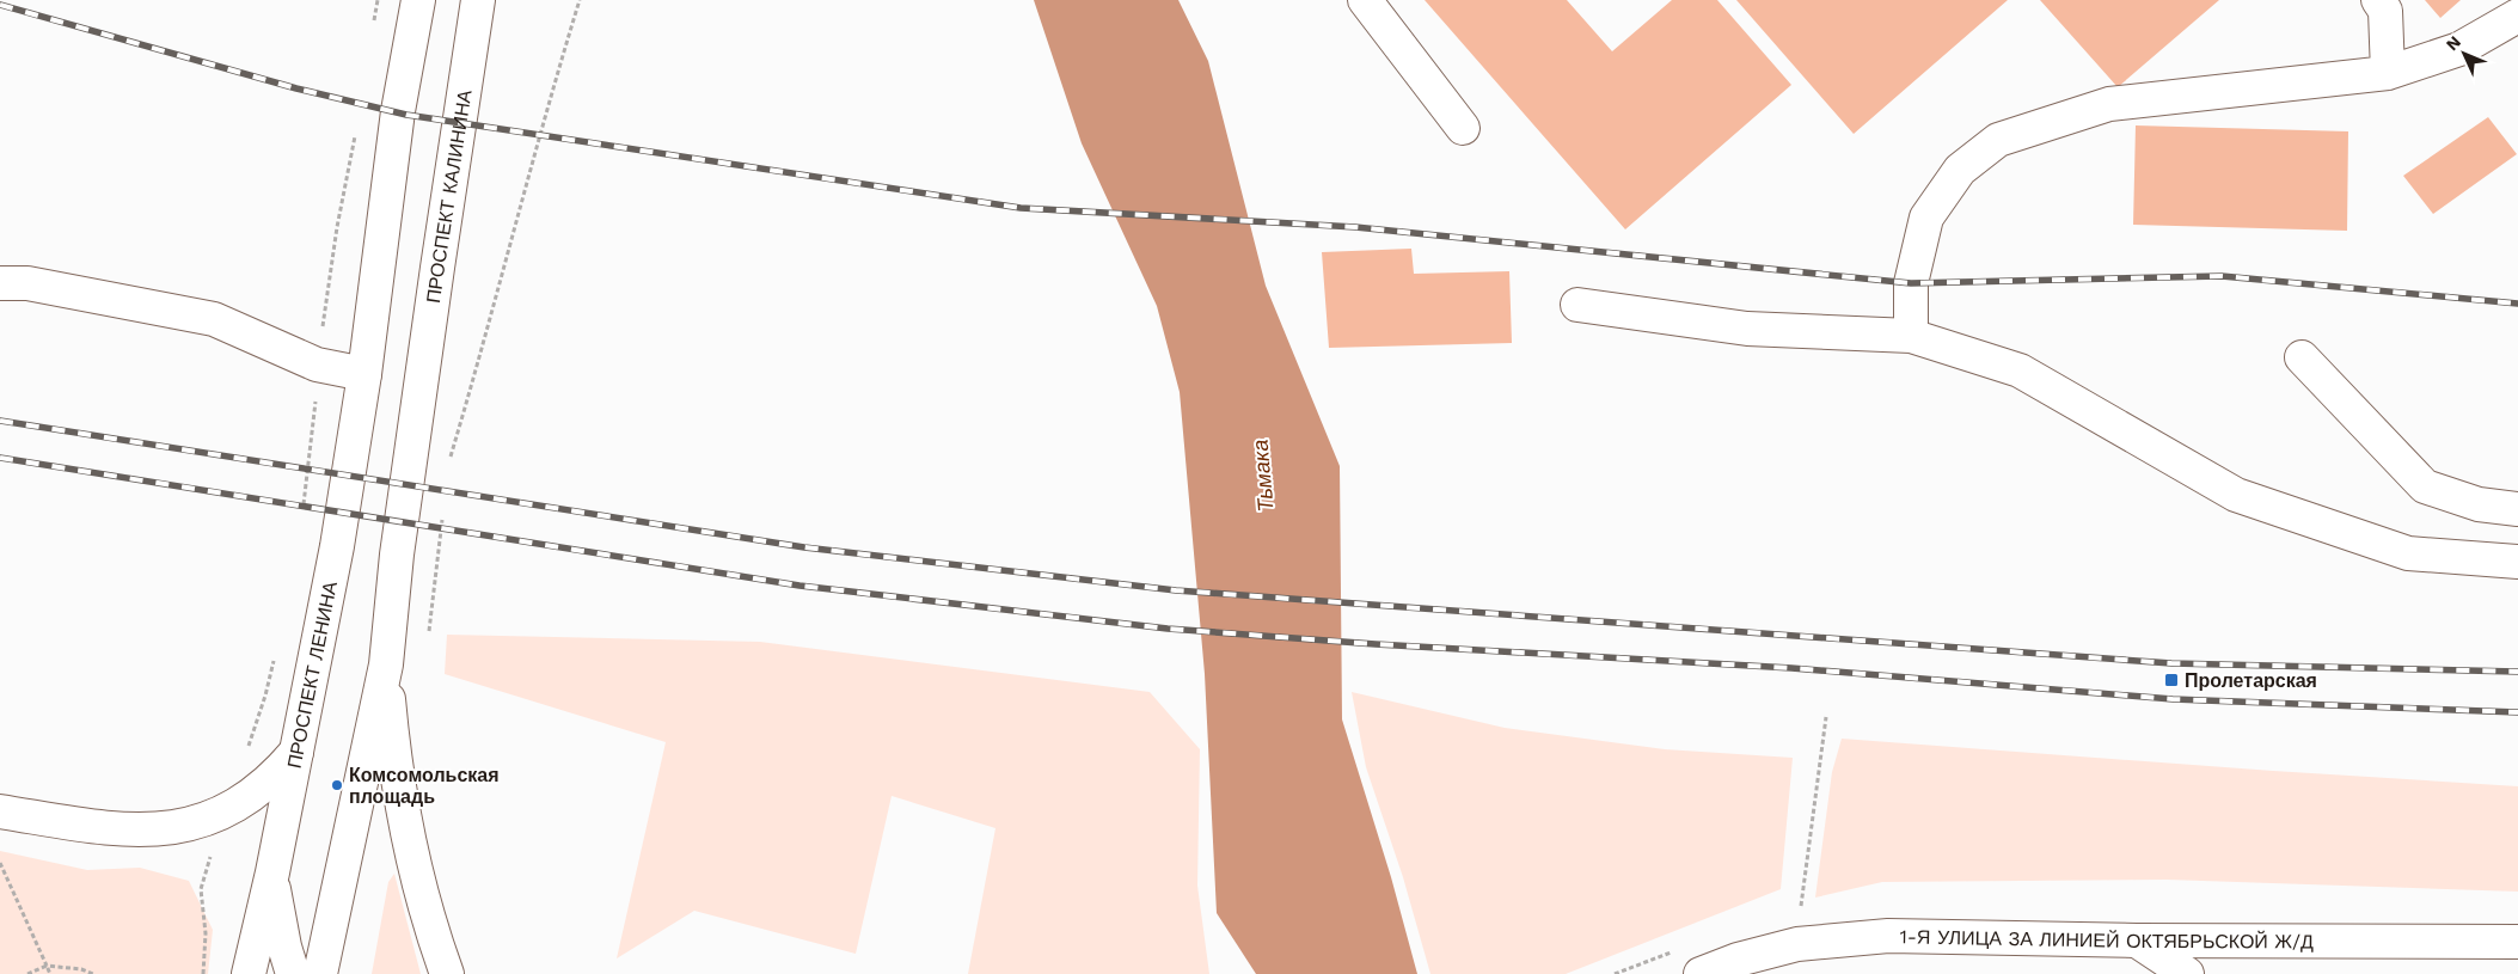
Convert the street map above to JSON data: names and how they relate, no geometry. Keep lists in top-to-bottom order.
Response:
{
  "streets": {
    "main road": ["ПРОСПЕКТ КАЛИНИНА", "ПРОСПЕКТ ЛЕНИНА", "1-Я УЛИЦА ЗА ЛИНИЕЙ ОКТЯБРЬСКОЙ Ж/Д"]
  },
  "water": ["Тьмака"],
  "places": {
    "transit": ["Пролетарская"],
    "other": ["Комсомольская площадь"]
  },
  "north": "top left"
}
